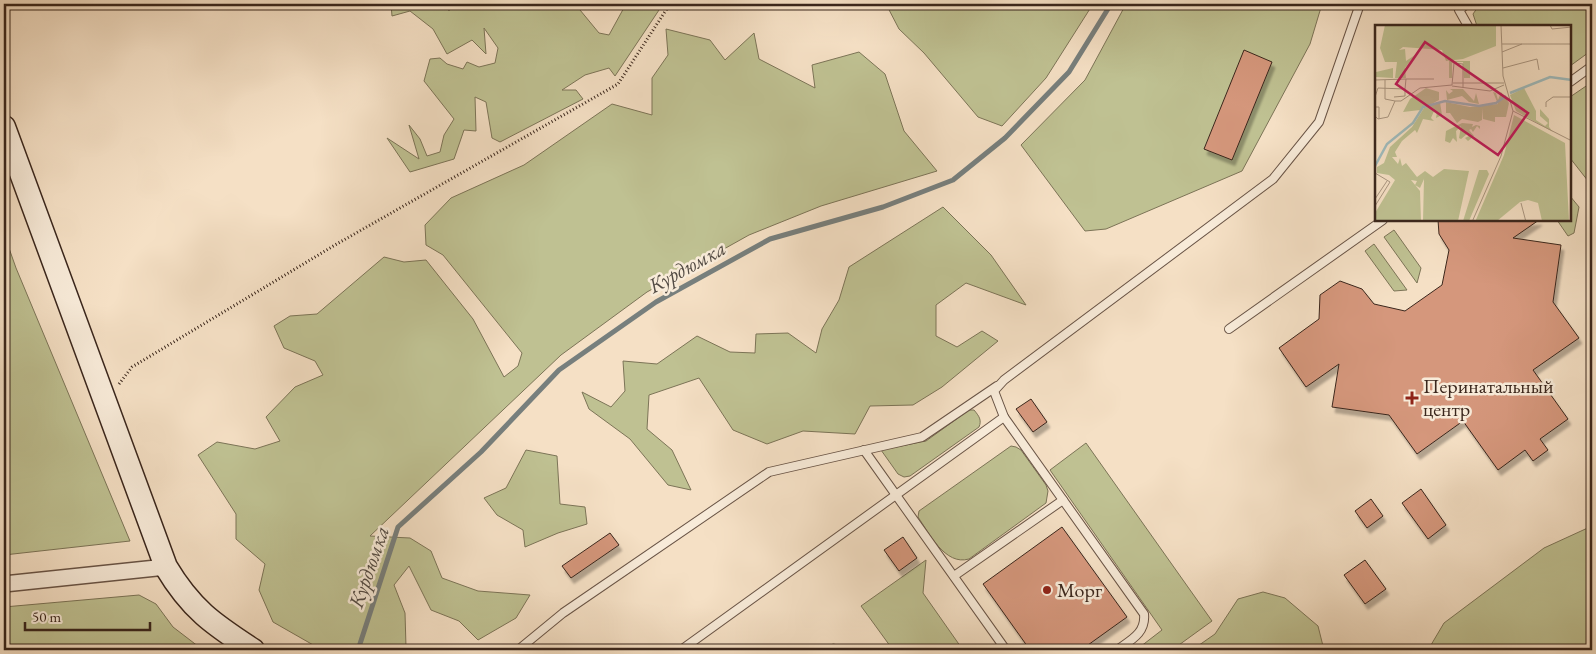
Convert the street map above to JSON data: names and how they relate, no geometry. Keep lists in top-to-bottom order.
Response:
{
  "water": ["Курдюмка"],
  "places": {
    "health": ["Перинатальный центр"],
    "other": ["Морг"]
  },
  "scale_bar": "50 m"
}
